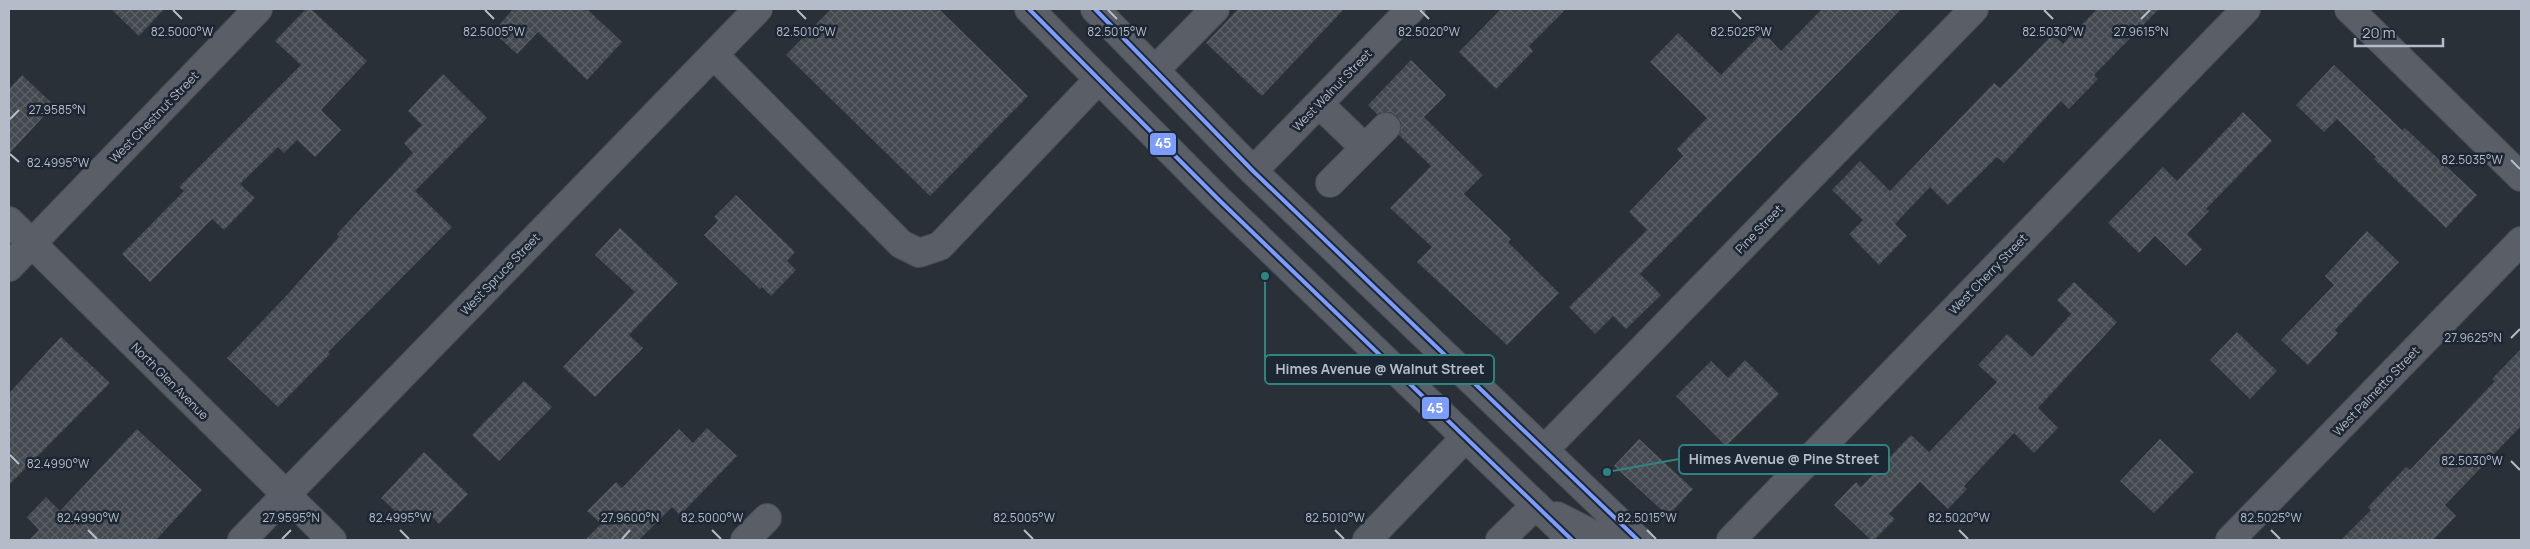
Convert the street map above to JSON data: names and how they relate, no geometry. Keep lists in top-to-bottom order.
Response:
{
  "streets": {
    "street": [
      "West Walnut Street",
      "West Chestnut Street",
      "Pine Street",
      "West Spruce Street",
      "West Cherry Street",
      "North Glen Avenue",
      "West Palmetto Street"
    ]
  },
  "crossings": [
    ["West Chestnut Street", "North Glen Avenue"],
    ["West Spruce Street", "North Glen Avenue"]
  ],
  "places": ["Himes Avenue @ Walnut Street", "Himes Avenue @ Pine Street"],
  "lines": ["transit line 45"],
  "scale_bar": "20 m",
  "coordinates": [
    "82.5000°W",
    "82.5005°W",
    "82.5010°W",
    "82.5015°W",
    "82.5020°W",
    "82.5025°W",
    "82.5030°W",
    "27.9615°N",
    "27.9585°N",
    "82.5035°W",
    "82.4995°W",
    "27.9625°N",
    "82.4990°W",
    "27.9595°N",
    "27.9600°N"
  ]
}
